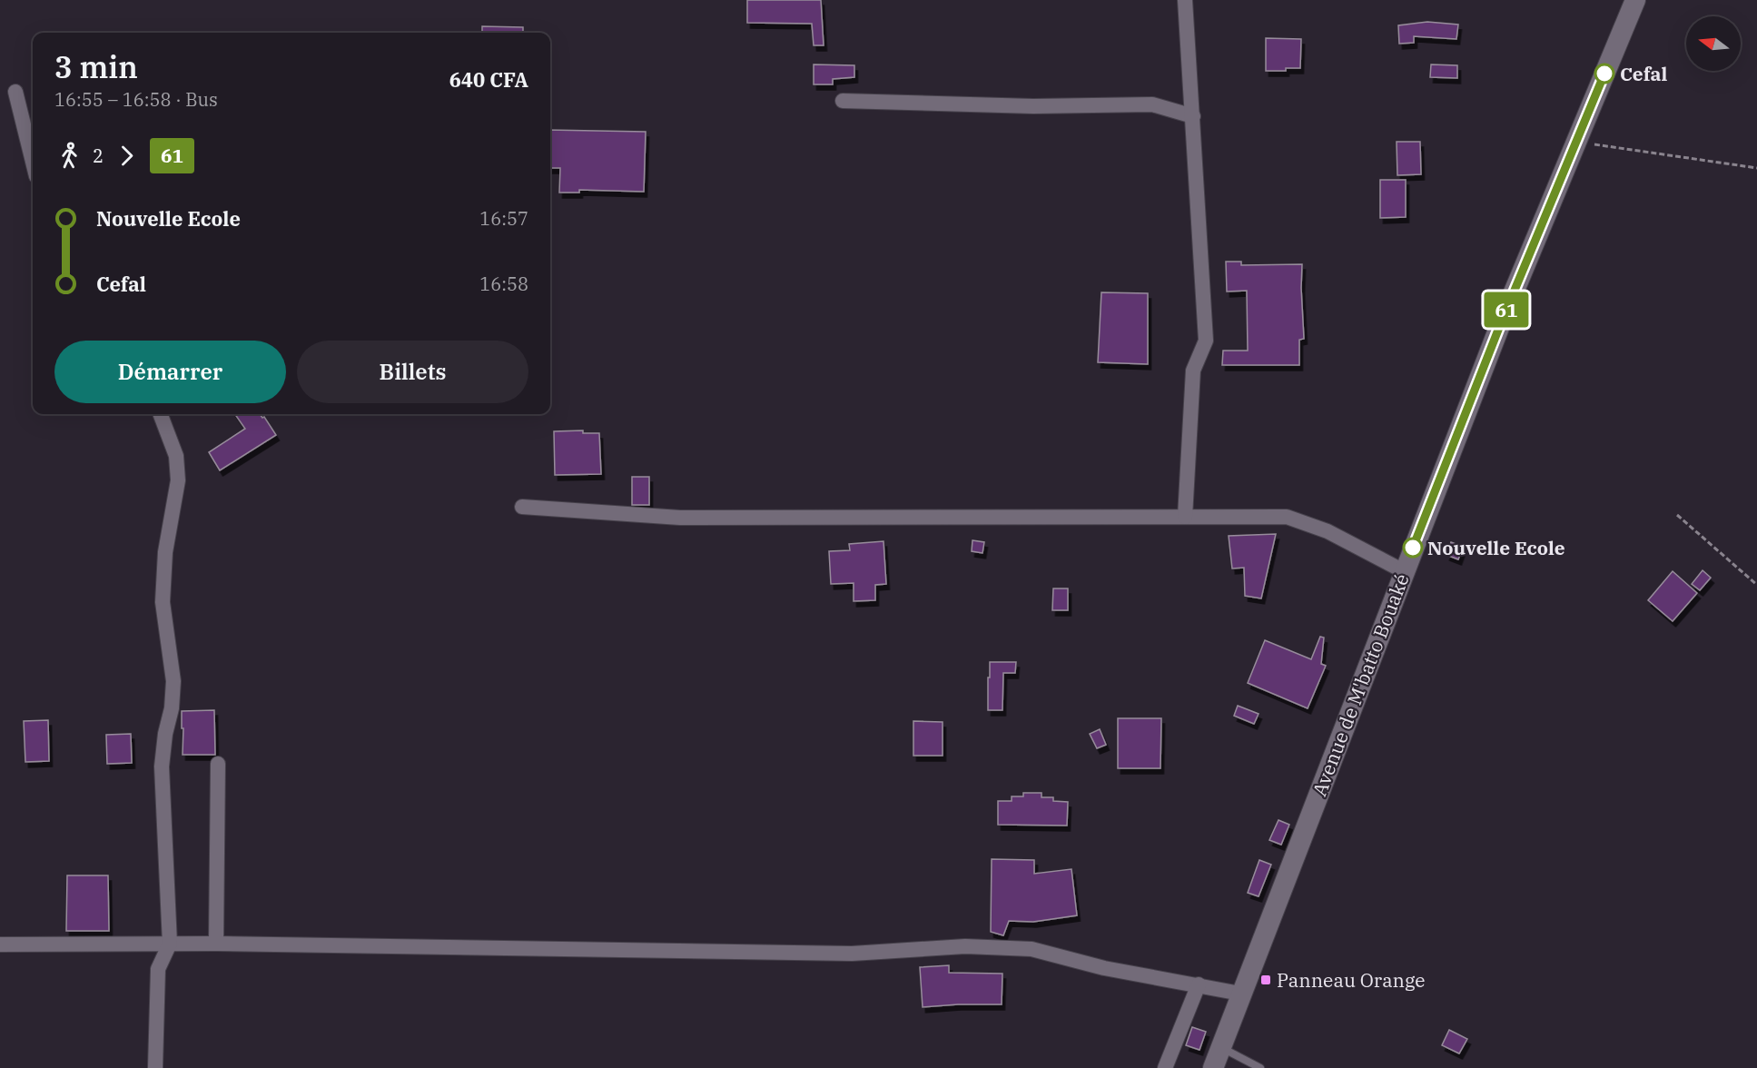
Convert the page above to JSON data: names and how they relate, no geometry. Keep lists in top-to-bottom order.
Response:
{
  "streets": {
    "street": ["Avenue de M'batto Bouaké"]
  },
  "places": {
    "other": ["Cefal", "Nouvelle Ecole"],
    "transit": ["Panneau Orange"]
  },
  "lines": ["bus line 61"],
  "north": "left",
  "page": {
    "on_map": "61",
    "heading": ["3 min", "16:55 – 16:58 · Bus", "640 CFA"],
    "legs": ["2", "61"],
    "list": [
      {
        "name": "Nouvelle Ecole",
        "value": "16:57"
      },
      {
        "name": "Cefal",
        "value": "16:58"
      }
    ],
    "buttons": ["Démarrer", "Billets"]
  }
}
